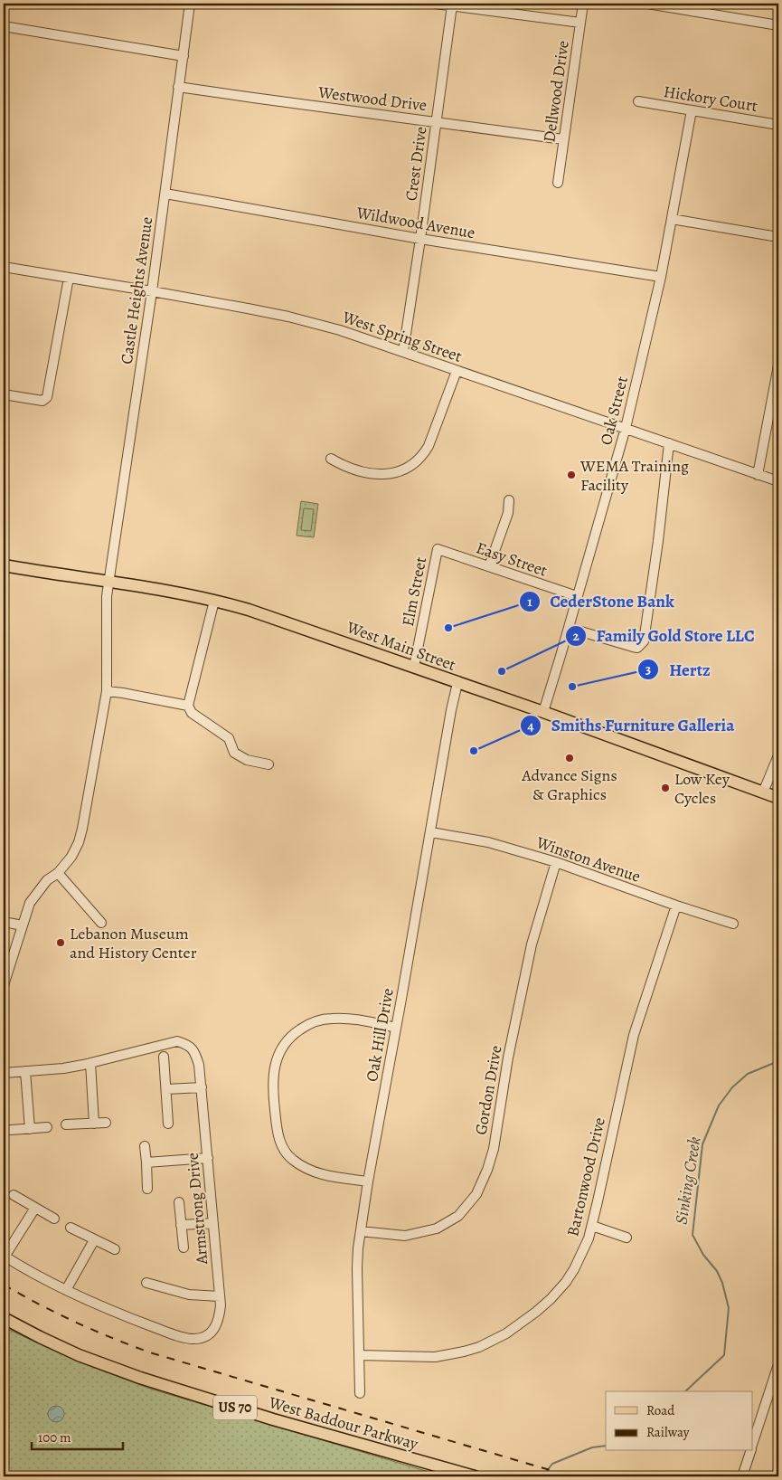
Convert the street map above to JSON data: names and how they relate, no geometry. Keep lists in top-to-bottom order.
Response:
{
  "streets": {
    "main road": ["West Main Street", "US 70", "West Baddour Parkway"],
    "street": [
      "Dellwood Drive",
      "Westwood Drive",
      "Hickory Court",
      "Crest Drive",
      "Wildwood Avenue",
      "Castle Heights Avenue",
      "West Spring Street",
      "Oak Street",
      "Easy Street",
      "Elm Street",
      "Winston Avenue",
      "Oak Hill Drive",
      "Gordon Drive",
      "Bartonwood Drive",
      "Armstrong Drive"
    ]
  },
  "crossings": [
    ["Dellwood Drive", "Westwood Drive"],
    ["Westwood Drive", "Crest Drive"],
    ["Westwood Drive", "Castle Heights Avenue"],
    ["Hickory Court", "Oak Street"],
    ["Crest Drive", "Wildwood Avenue"],
    ["Crest Drive", "West Spring Street"],
    ["Wildwood Avenue", "Castle Heights Avenue"],
    ["Wildwood Avenue", "Oak Street"],
    ["Castle Heights Avenue", "West Spring Street"],
    ["Castle Heights Avenue", "West Main Street"],
    ["West Spring Street", "Oak Street"],
    ["Oak Street", "Easy Street"],
    ["Oak Street", "West Main Street"],
    ["Easy Street", "Elm Street"],
    ["Elm Street", "West Main Street"],
    ["West Main Street", "Oak Hill Drive"],
    ["Winston Avenue", "Oak Hill Drive"],
    ["Winston Avenue", "Gordon Drive"],
    ["Winston Avenue", "Bartonwood Drive"],
    ["Oak Hill Drive", "Gordon Drive"],
    ["Oak Hill Drive", "Bartonwood Drive"]
  ],
  "water": ["Sinking Creek"],
  "places": [
    "WEMA Training Facility",
    "CederStone Bank",
    "Family Gold Store LLC",
    "Hertz",
    "Smiths Furniture Galleria",
    "Advance Signs & Graphics",
    "Low Key Cycles",
    "Lebanon Museum and History Center"
  ],
  "legend": ["Road", "Railway"],
  "scale_bar": "100 m"
}
